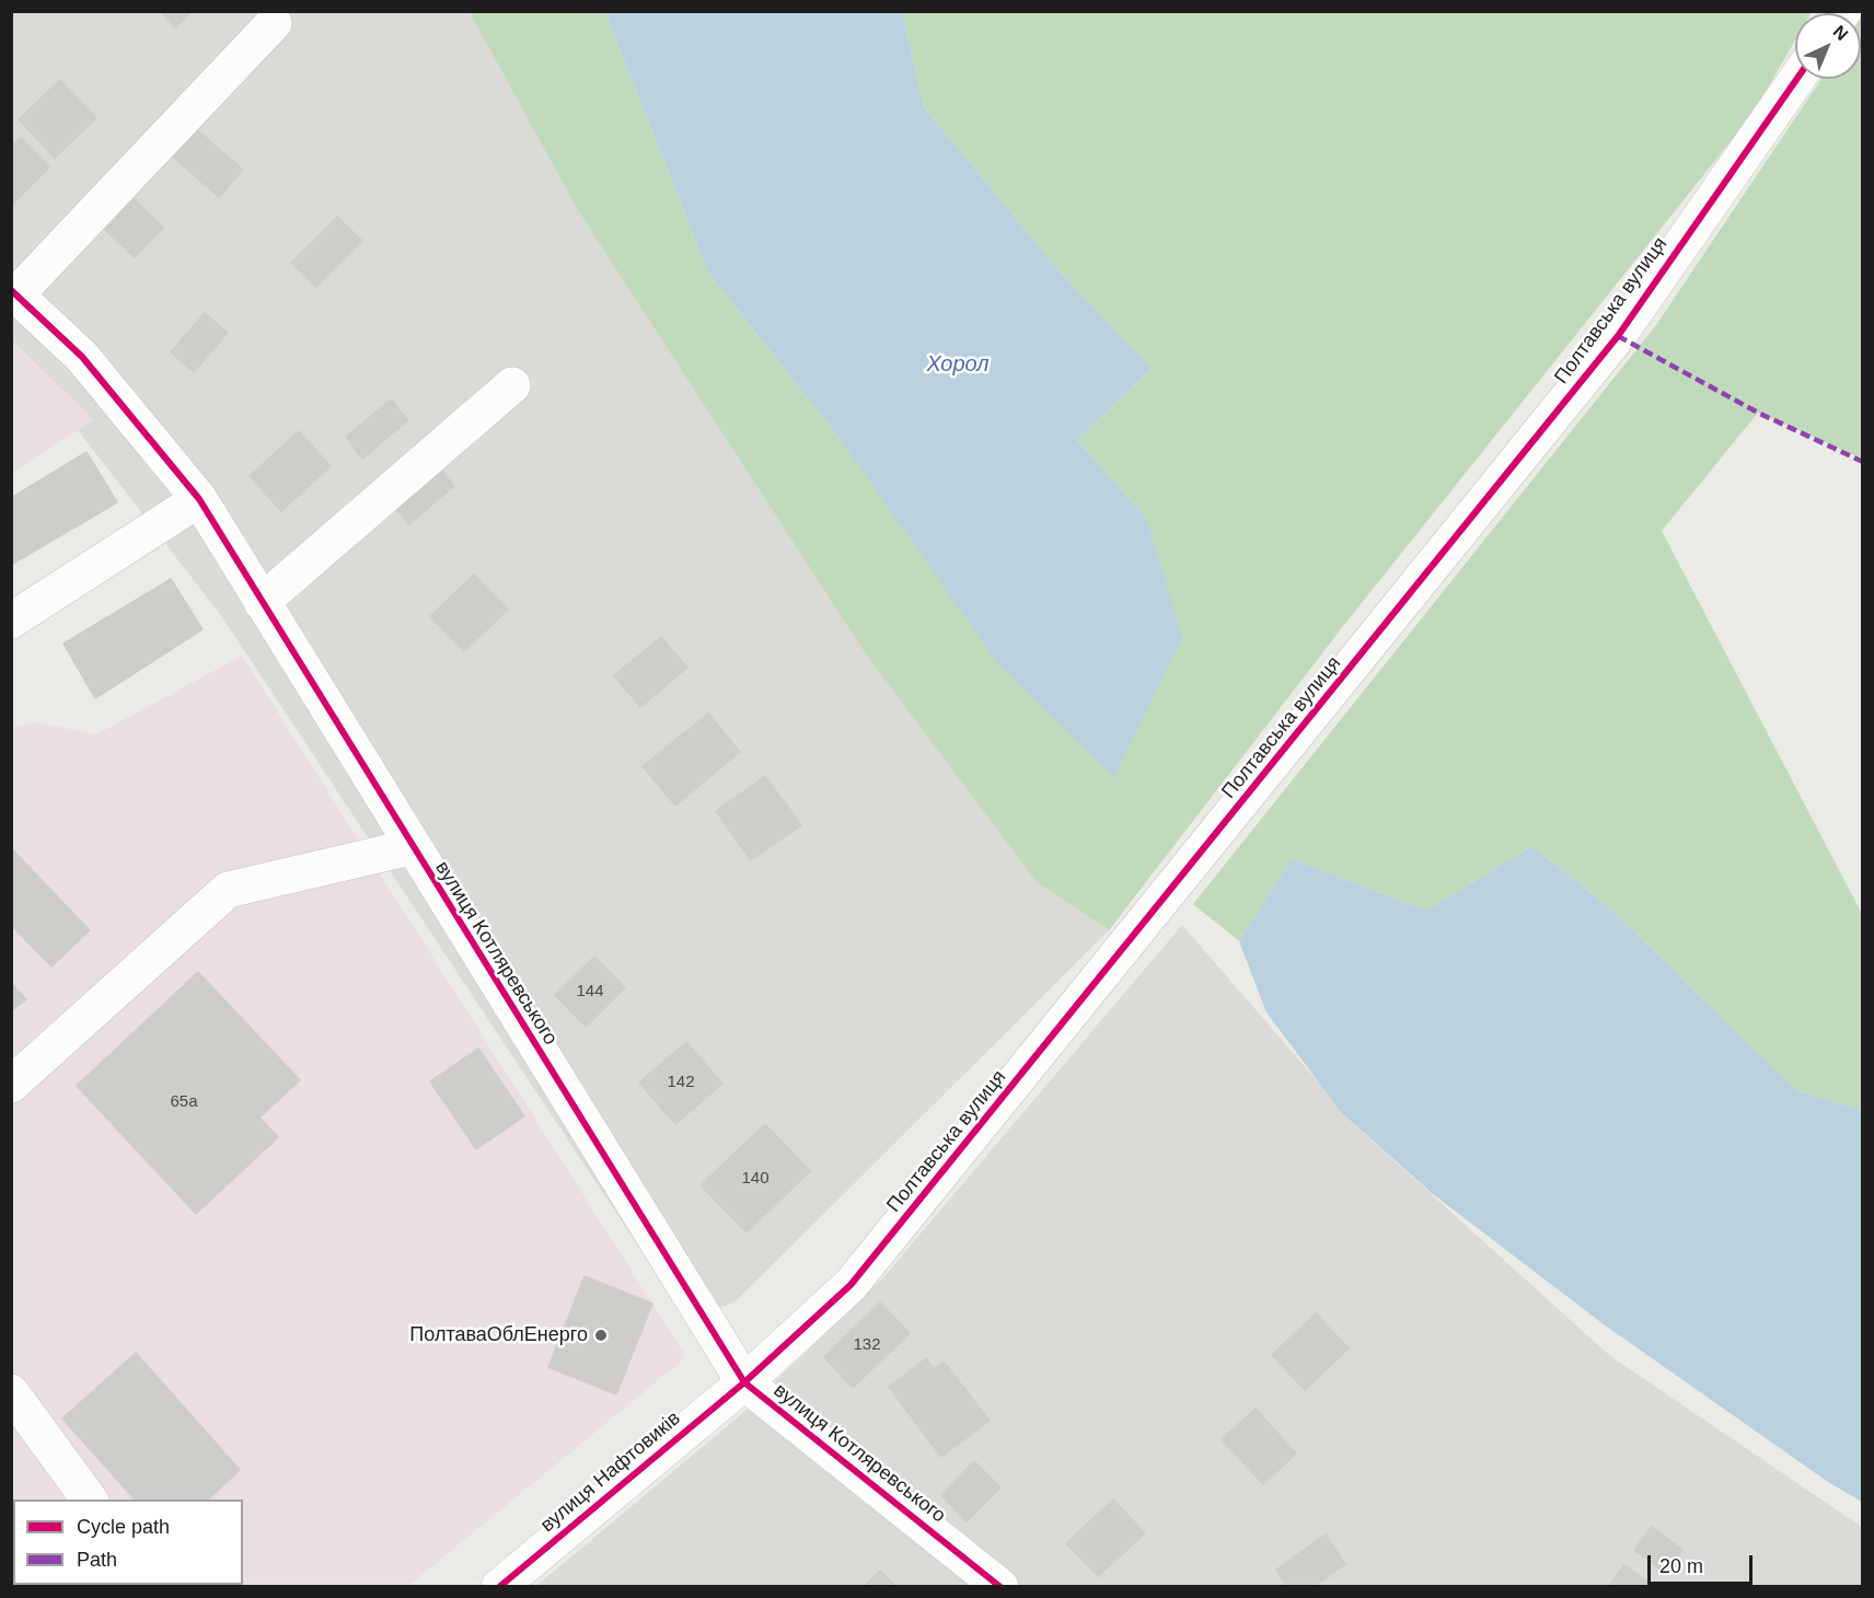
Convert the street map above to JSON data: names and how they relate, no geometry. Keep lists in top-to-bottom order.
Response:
{
  "streets": {
    "street": ["Полтавська вулиця", "вулиця Котляревського", "вулиця Нафтовиків"]
  },
  "crossings": [
    ["Полтавська вулиця", "вулиця Котляревського"],
    ["Полтавська вулиця", "вулиця Нафтовиків"],
    ["вулиця Котляревського", "вулиця Нафтовиків"]
  ],
  "water": ["Хорол"],
  "places": ["ПолтаваОблЕнерго"],
  "house_numbers": [
    "144",
    "142",
    "65а",
    "140",
    "132"
  ],
  "legend": ["Cycle path", "Path"],
  "scale_bar": "20 m",
  "north": "top right"
}
